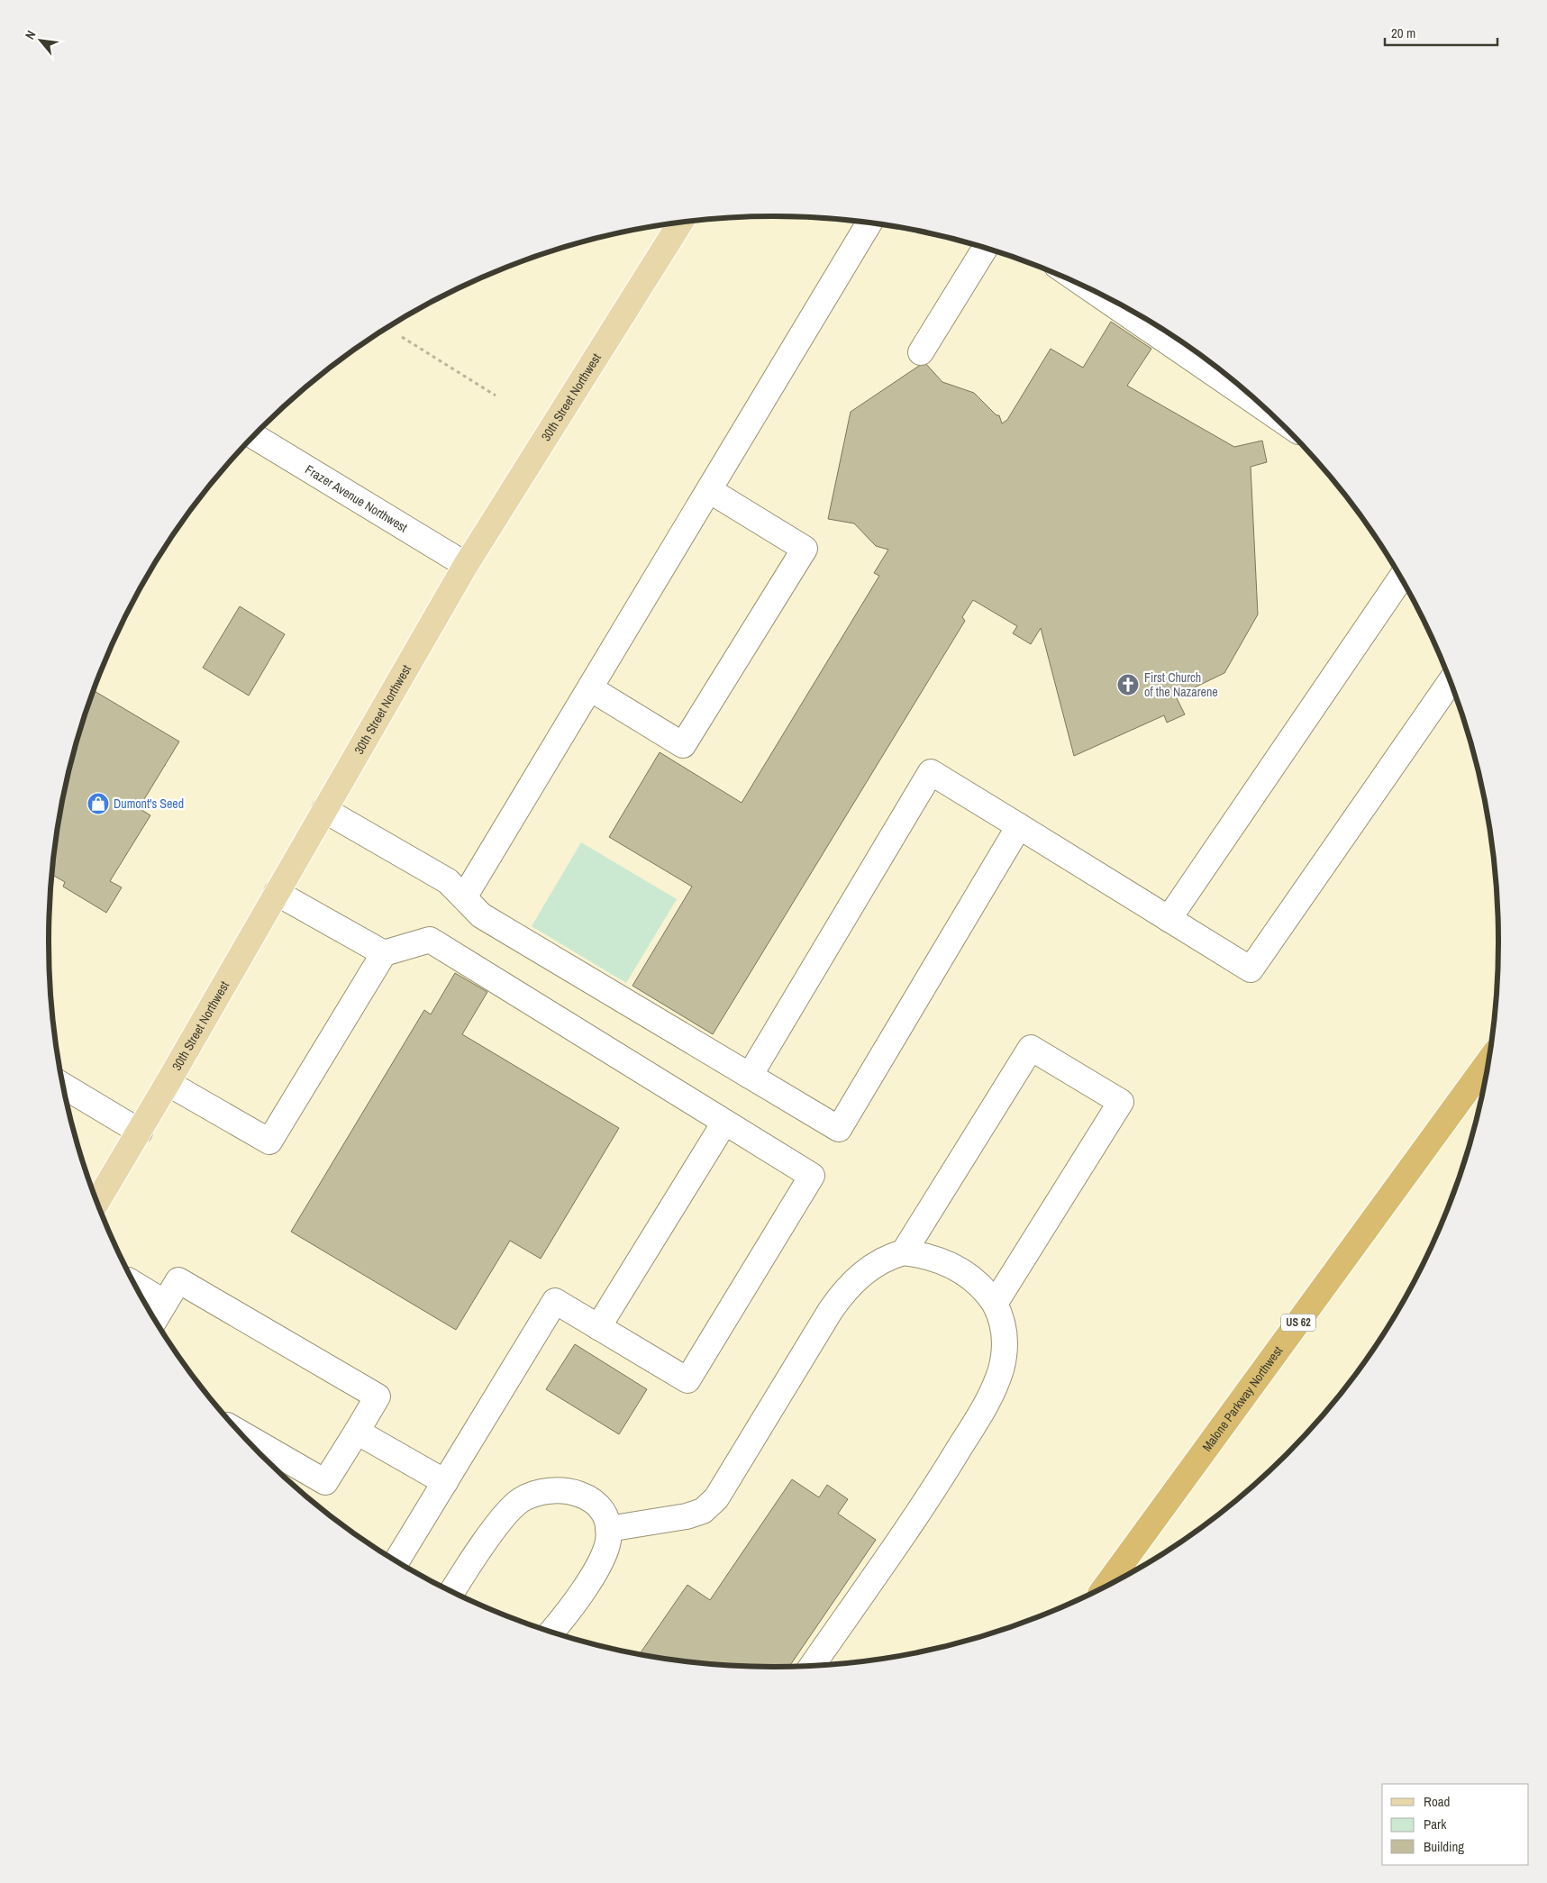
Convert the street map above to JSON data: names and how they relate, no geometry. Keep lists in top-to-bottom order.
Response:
{
  "streets": {
    "highway": ["US 62", "Malone Parkway Northwest"],
    "main road": ["30th Street Northwest"],
    "street": ["Frazer Avenue Northwest"]
  },
  "crossings": [
    ["30th Street Northwest", "Frazer Avenue Northwest"]
  ],
  "places": {
    "church": ["First Church of the Nazarene"],
    "shop": ["Dumont's Seed"]
  },
  "legend": ["Road", "Park", "Building"],
  "scale_bar": "20 m",
  "north": "top left"
}
